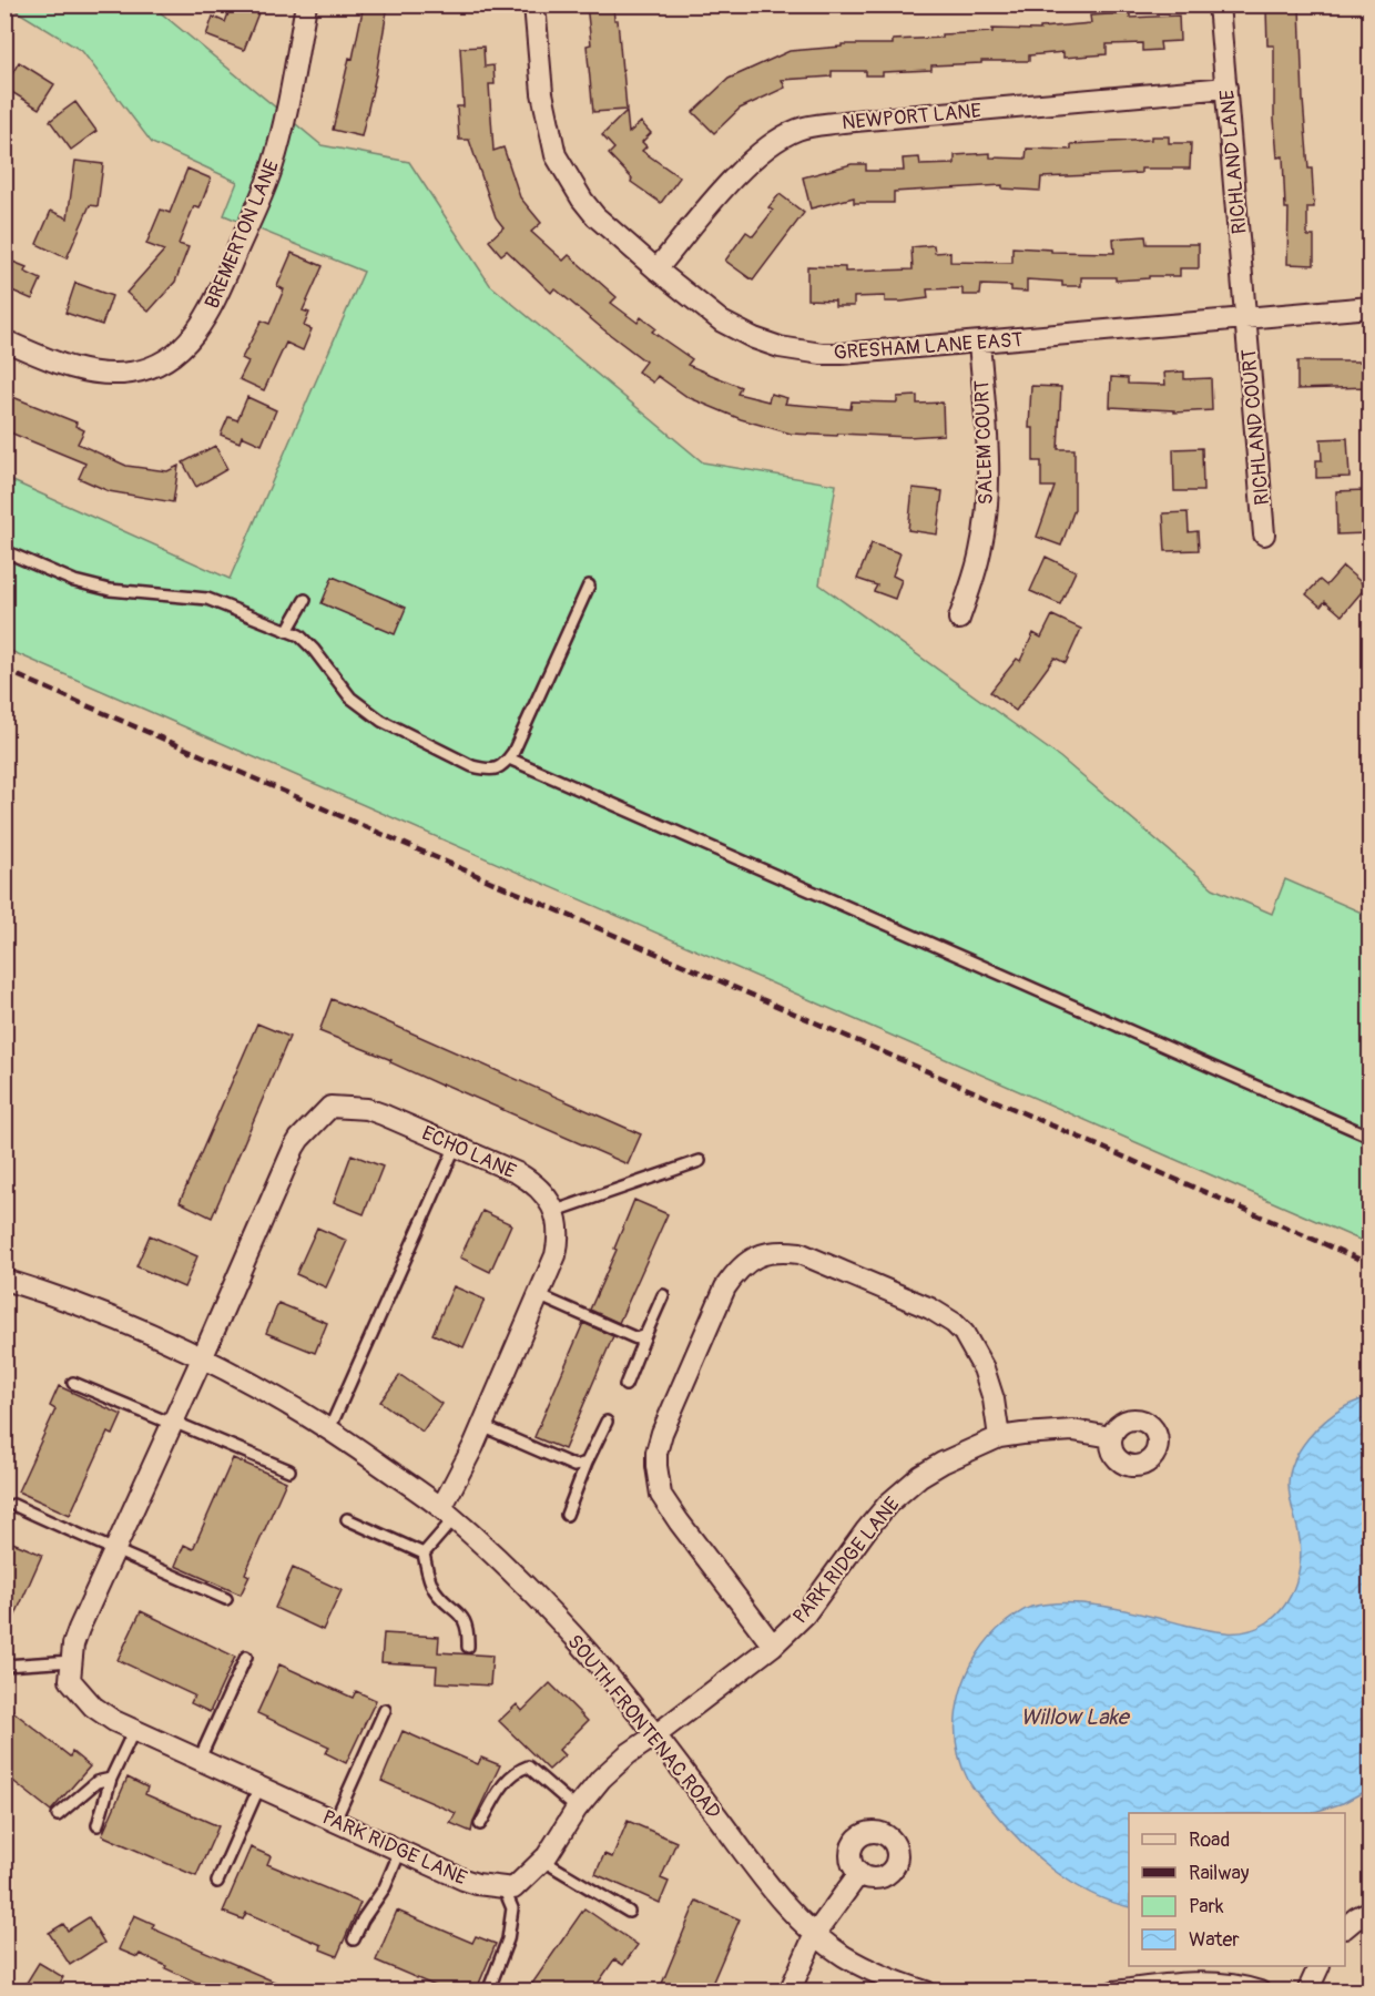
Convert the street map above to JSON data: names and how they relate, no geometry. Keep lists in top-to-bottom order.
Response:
{
  "streets": {
    "street": [
      "NEWPORT LANE",
      "RICHLAND LANE",
      "BREMERTON LANE",
      "GRESHAM LANE EAST",
      "RICHLAND COURT",
      "SALEM COURT",
      "ECHO LANE",
      "PARK RIDGE LANE",
      "SOUTH FRONTENAC ROAD"
    ]
  },
  "crossings": [
    ["NEWPORT LANE", "RICHLAND LANE"],
    ["NEWPORT LANE", "GRESHAM LANE EAST"],
    ["RICHLAND LANE", "GRESHAM LANE EAST"],
    ["RICHLAND LANE", "RICHLAND COURT"],
    ["GRESHAM LANE EAST", "RICHLAND COURT"],
    ["GRESHAM LANE EAST", "SALEM COURT"],
    ["ECHO LANE", "PARK RIDGE LANE"],
    ["ECHO LANE", "SOUTH FRONTENAC ROAD"],
    ["PARK RIDGE LANE", "SOUTH FRONTENAC ROAD"]
  ],
  "water": ["Willow Lake"],
  "legend": [
    "Road",
    "Railway",
    "Park",
    "Water"
  ]
}
